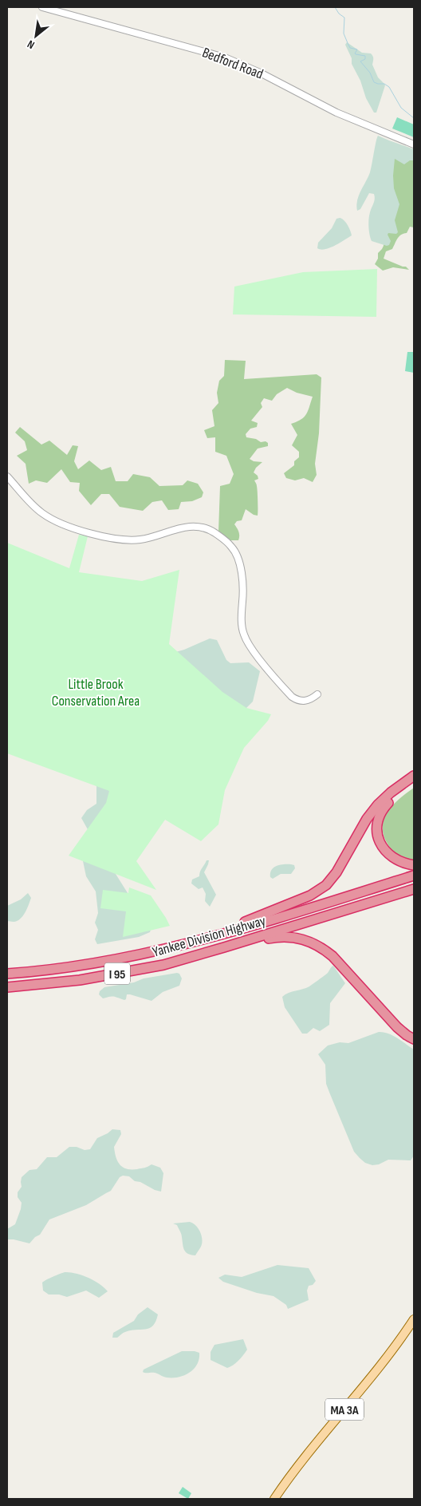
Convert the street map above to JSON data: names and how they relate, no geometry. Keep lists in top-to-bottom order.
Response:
{
  "streets": {
    "highway": ["Yankee Division Highway", "I 95"],
    "main road": ["MA 3A"],
    "street": ["Bedford Road"]
  },
  "parks": ["Little Brook Conservation Area"],
  "north": "bottom left"
}
